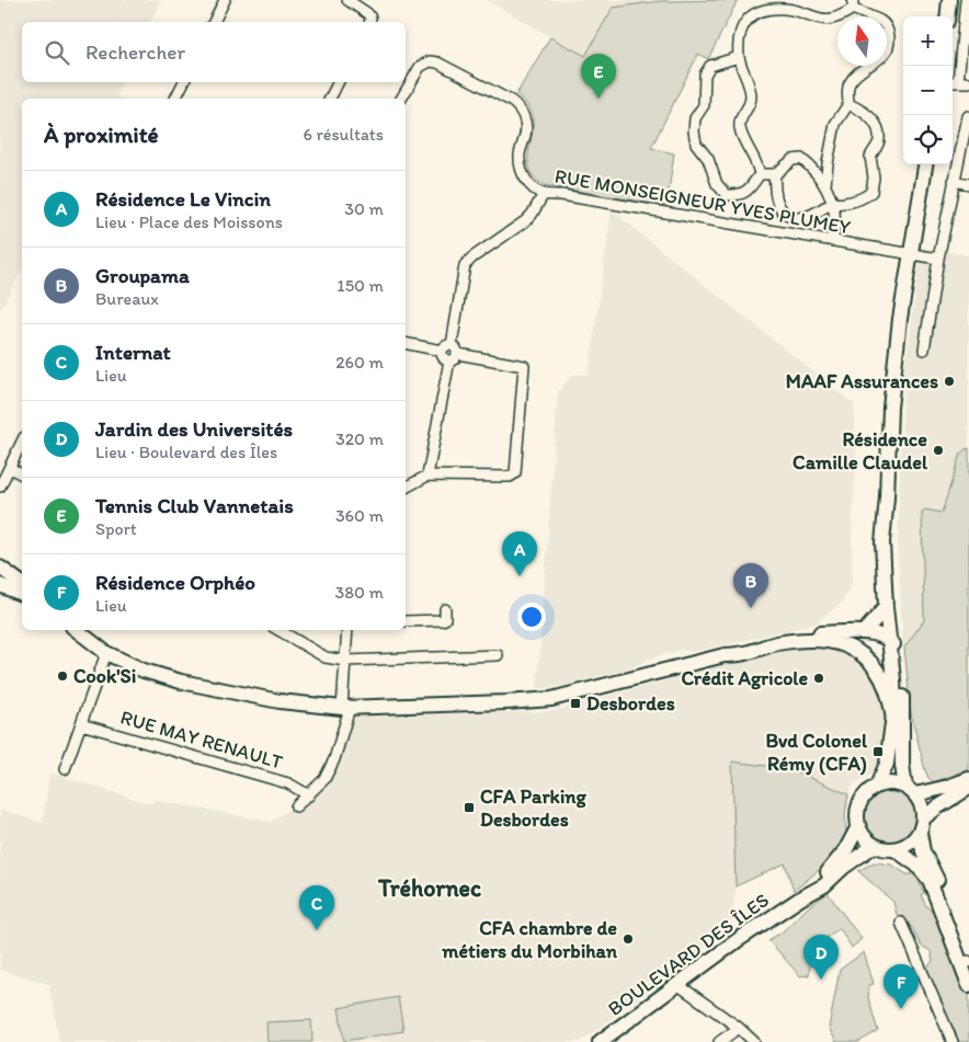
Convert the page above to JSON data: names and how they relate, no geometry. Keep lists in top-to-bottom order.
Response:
{
  "streets": {
    "main road": ["BOULEVARD DES ÎLES"],
    "street": ["RUE MONSEIGNEUR YVES PLUMEY", "RUE MAY RENAULT"]
  },
  "districts": ["Tréhornec"],
  "places": {
    "other": [
      "MAAF Assurances",
      "Résidence Camille Claudel",
      "Cook'Si",
      "Crédit Agricole",
      "CFA chambre de métiers du Morbihan"
    ],
    "transit": ["Desbordes", "Bvd Colonel Rémy (CFA)", "CFA Parking Desbordes"]
  },
  "north": "top",
  "page": {
    "map_buttons": ["+", "−"],
    "search": "Rechercher",
    "pins": [
      "E",
      "A",
      "B",
      "C",
      "D",
      "F"
    ],
    "heading": ["À proximité", "6 résultats"],
    "list": [
      {
        "mark": "A",
        "name": "Résidence Le Vincin",
        "note": "Lieu · Place des Moissons",
        "value": "30 m"
      },
      {
        "mark": "B",
        "name": "Groupama",
        "note": "Bureaux",
        "value": "150 m"
      },
      {
        "mark": "C",
        "name": "Internat",
        "note": "Lieu",
        "value": "260 m"
      },
      {
        "mark": "D",
        "name": "Jardin des Universités",
        "note": "Lieu · Boulevard des Îles",
        "value": "320 m"
      },
      {
        "mark": "E",
        "name": "Tennis Club Vannetais",
        "note": "Sport",
        "value": "360 m"
      },
      {
        "mark": "F",
        "name": "Résidence Orphéo",
        "note": "Lieu",
        "value": "380 m"
      }
    ]
  }
}
